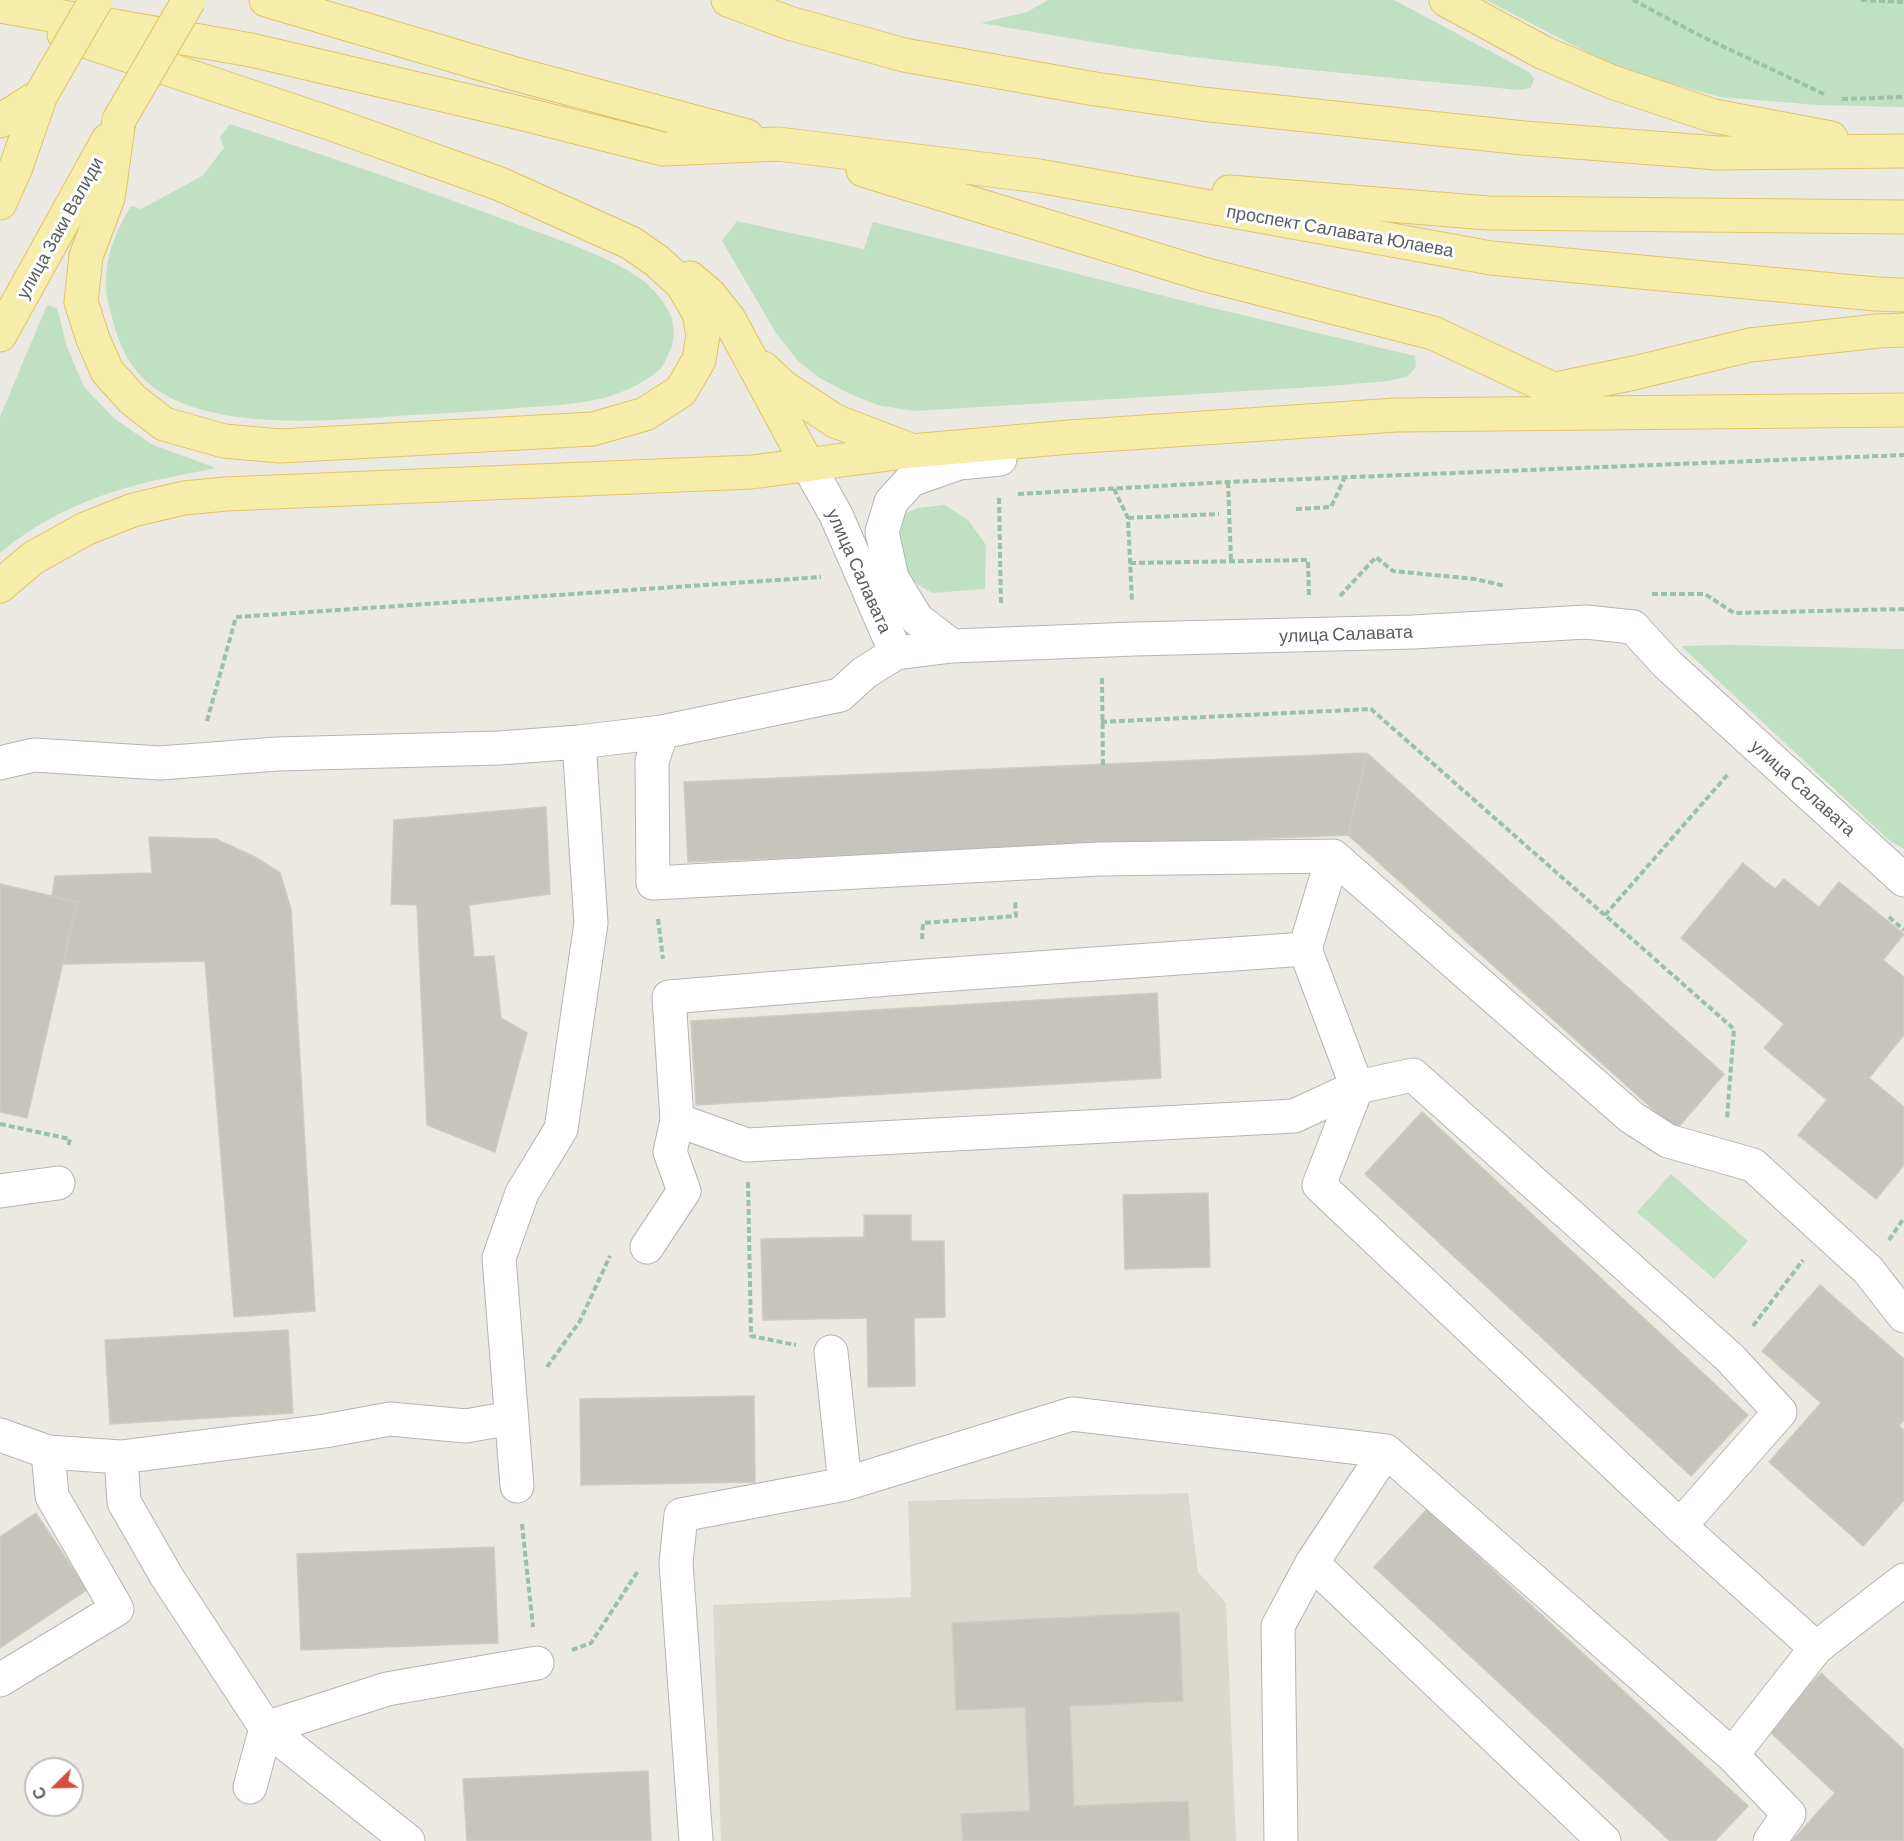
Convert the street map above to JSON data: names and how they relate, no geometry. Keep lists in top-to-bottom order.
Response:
{
  "streets": {
    "main road": ["улица Заки Валиди", "проспект Салавата Юлаева"],
    "street": ["улица Салавата"]
  },
  "north": "bottom left"
}
